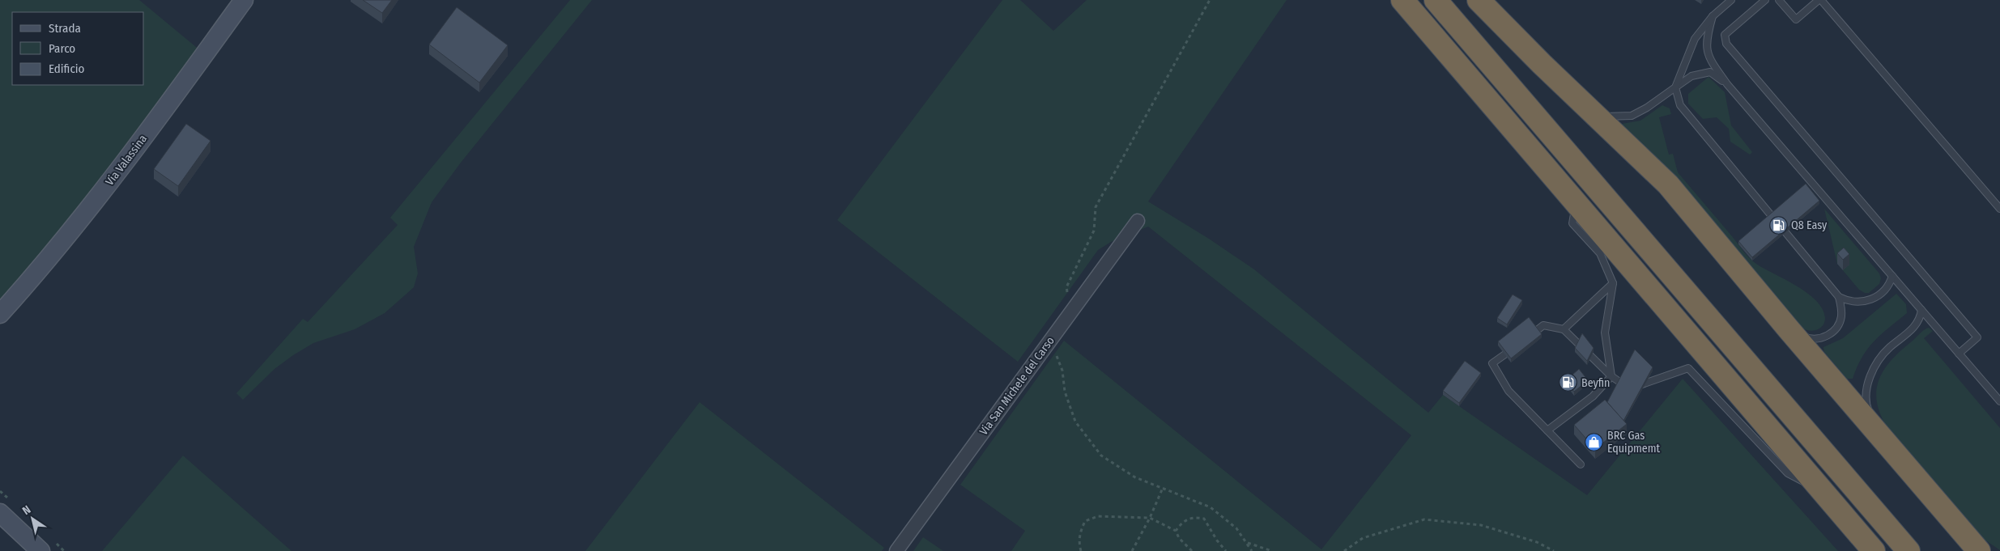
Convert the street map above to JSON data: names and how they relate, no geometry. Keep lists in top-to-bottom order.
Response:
{
  "streets": {
    "street": ["Via Valassina", "Via San Michele del Carso"]
  },
  "places": {
    "fuel station": ["Q8 Easy", "Beyfin"],
    "shop": ["BRC Gas Equipmemt"]
  },
  "legend": ["Strada", "Parco", "Edificio"],
  "north": "top left"
}
